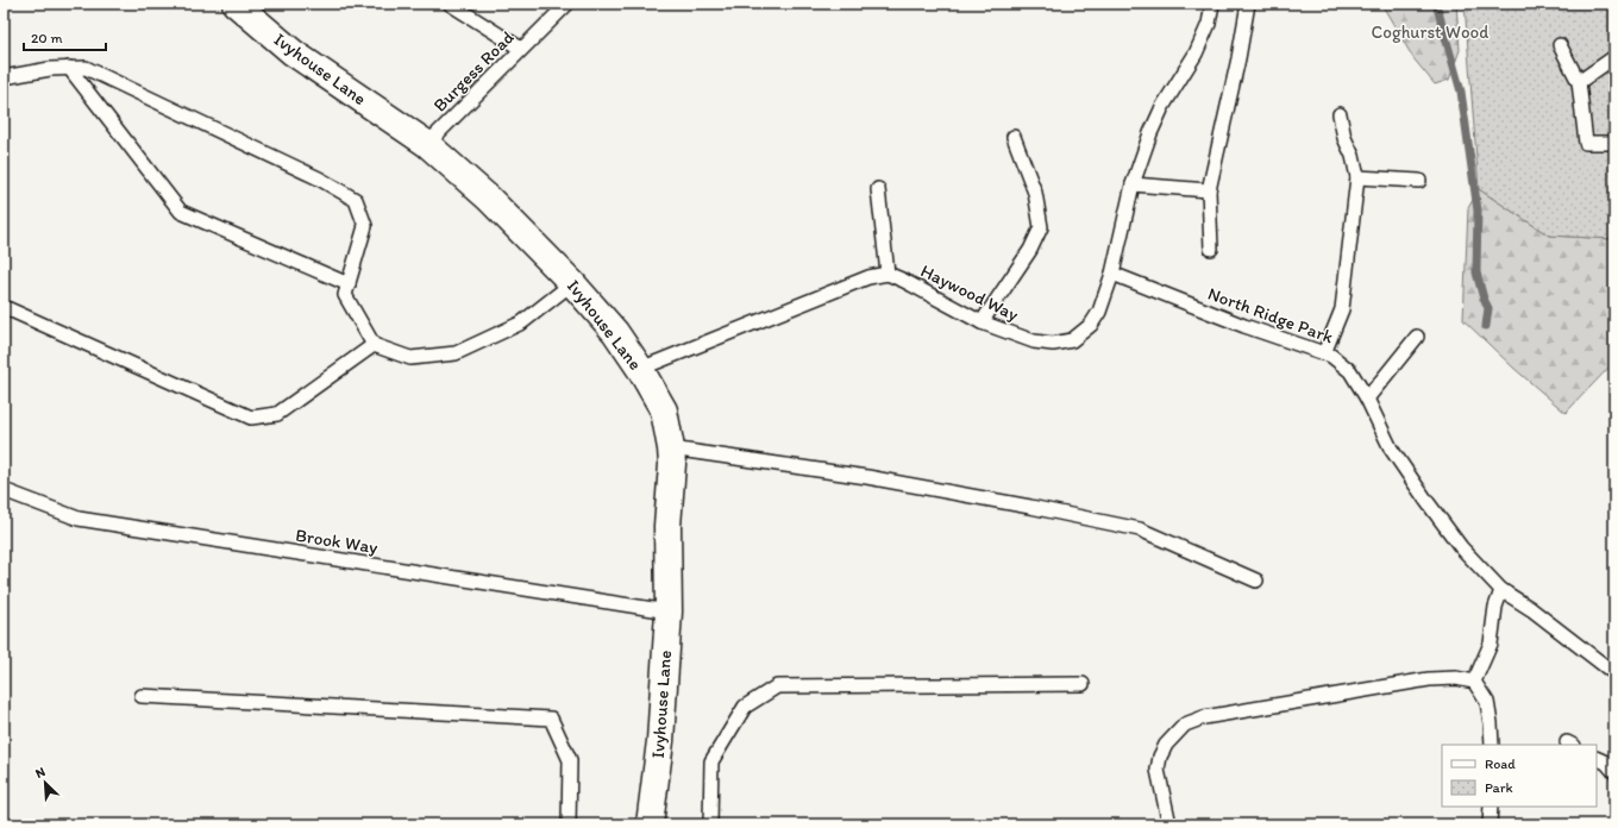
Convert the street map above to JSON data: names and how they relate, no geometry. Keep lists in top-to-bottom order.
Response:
{
  "streets": {
    "street": ["Ivyhouse Lane"],
    "lane": [
      "Burgess Road",
      "Haywood Way",
      "North Ridge Park",
      "Brook Way"
    ]
  },
  "crossings": [
    ["Ivyhouse Lane", "Burgess Road"],
    ["Ivyhouse Lane", "Brook Way"],
    ["Haywood Way", "North Ridge Park"]
  ],
  "parks": ["Coghurst Wood"],
  "legend": ["Road", "Park"],
  "scale_bar": "20 m",
  "north": "top left"
}
